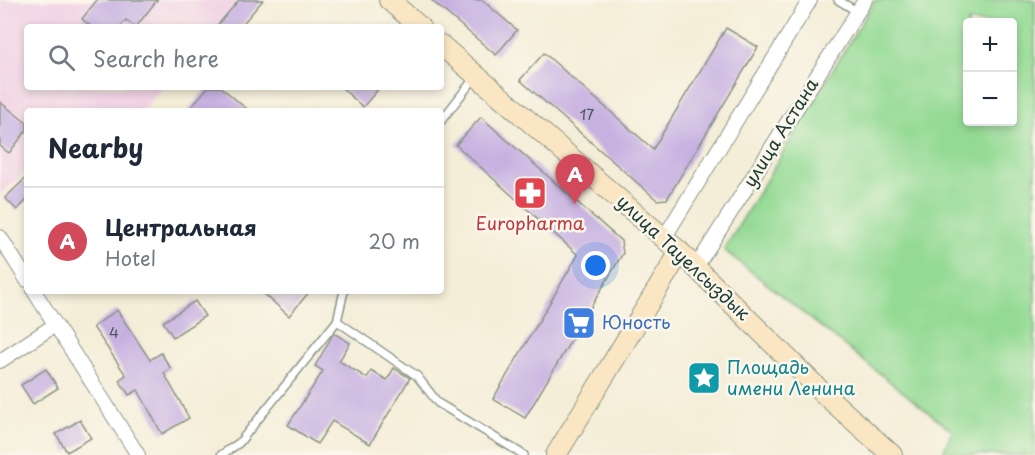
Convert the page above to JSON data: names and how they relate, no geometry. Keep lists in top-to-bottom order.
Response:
{
  "streets": {
    "street": ["улица Астана", "улица Тауелсыздык"]
  },
  "crossings": [
    ["улица Астана", "улица Тауелсыздык"]
  ],
  "places": {
    "pharmacy": ["Europharma"],
    "supermarket": ["Юность"],
    "place": ["Площадь имени Ленина"]
  },
  "house_numbers": ["17", "4"],
  "page": {
    "map_buttons": ["+", "−"],
    "search": "Search here",
    "heading": "Nearby",
    "pins": "A",
    "list": [
      {
        "mark": "A",
        "name": "Центральная",
        "note": "Hotel",
        "value": "20 m"
      }
    ]
  }
}
